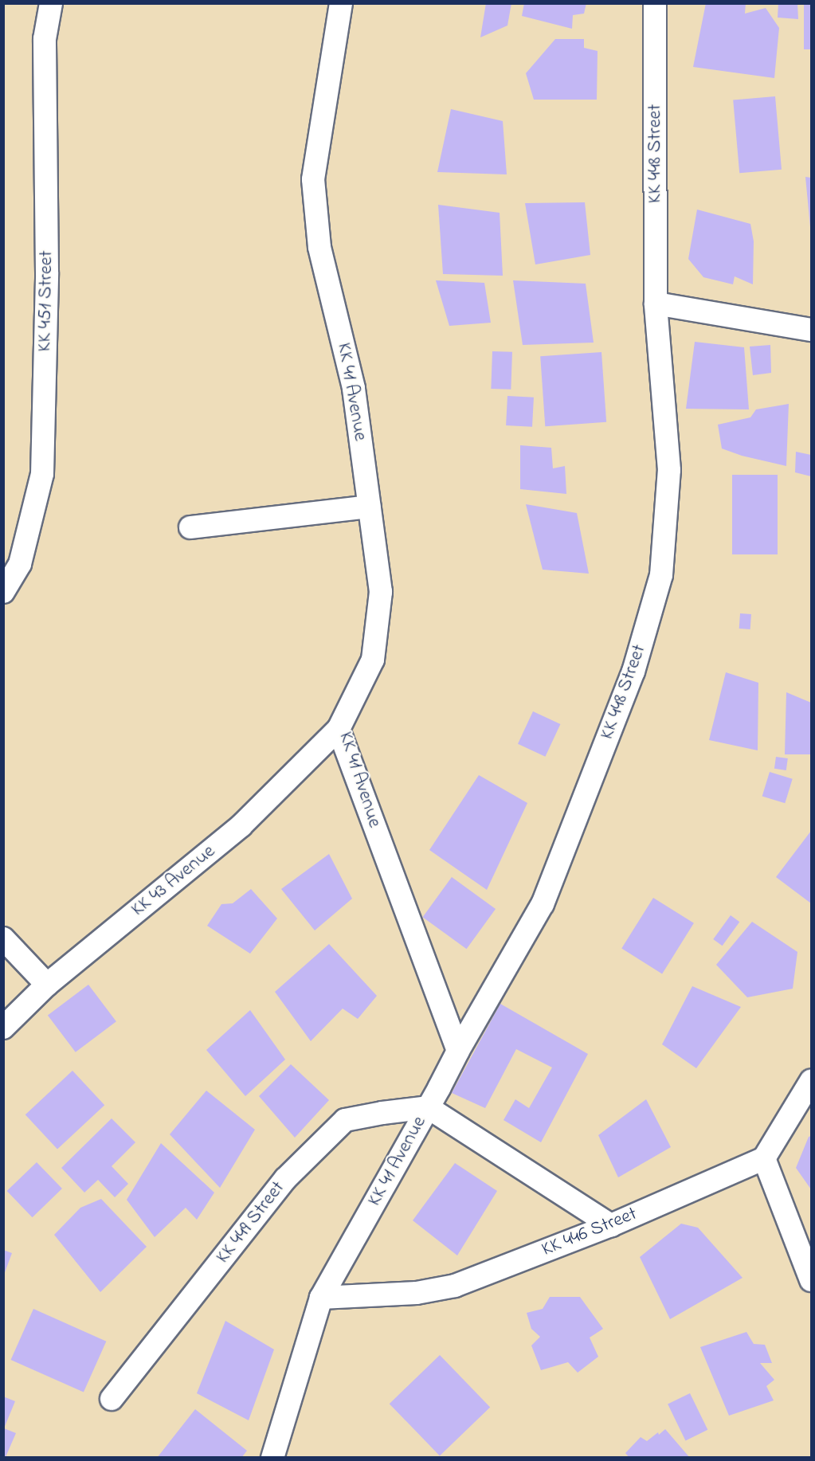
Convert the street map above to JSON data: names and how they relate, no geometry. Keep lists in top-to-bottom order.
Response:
{
  "streets": {
    "street": [
      "KK 448 Street",
      "KK 451 Street",
      "KK 41 Avenue",
      "KK 43 Avenue",
      "KK 449 Street",
      "KK 446 Street"
    ]
  },
  "crossings": [
    ["KK 448 Street", "KK 41 Avenue"],
    ["KK 41 Avenue", "KK 43 Avenue"],
    ["KK 41 Avenue", "KK 449 Street"],
    ["KK 41 Avenue", "KK 446 Street"]
  ]
}
